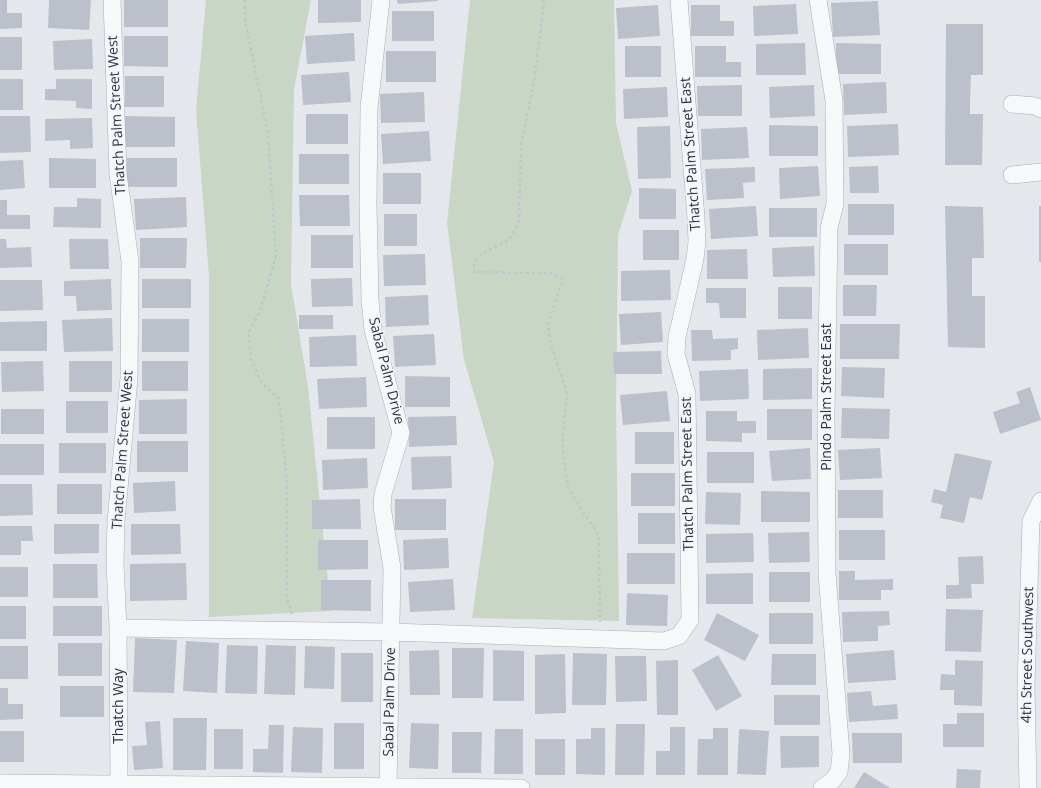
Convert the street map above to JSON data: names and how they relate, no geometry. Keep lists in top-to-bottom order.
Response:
{
  "streets": {
    "street": [
      "Thatch Palm Street West",
      "Thatch Palm Street East",
      "Sabal Palm Drive",
      "Pindo Palm Street East",
      "4th Street Southwest",
      "Thatch Way"
    ]
  },
  "crossings": [
    ["Thatch Palm Street West", "Thatch Way"],
    ["Thatch Palm Street East", "Sabal Palm Drive"]
  ]
}
